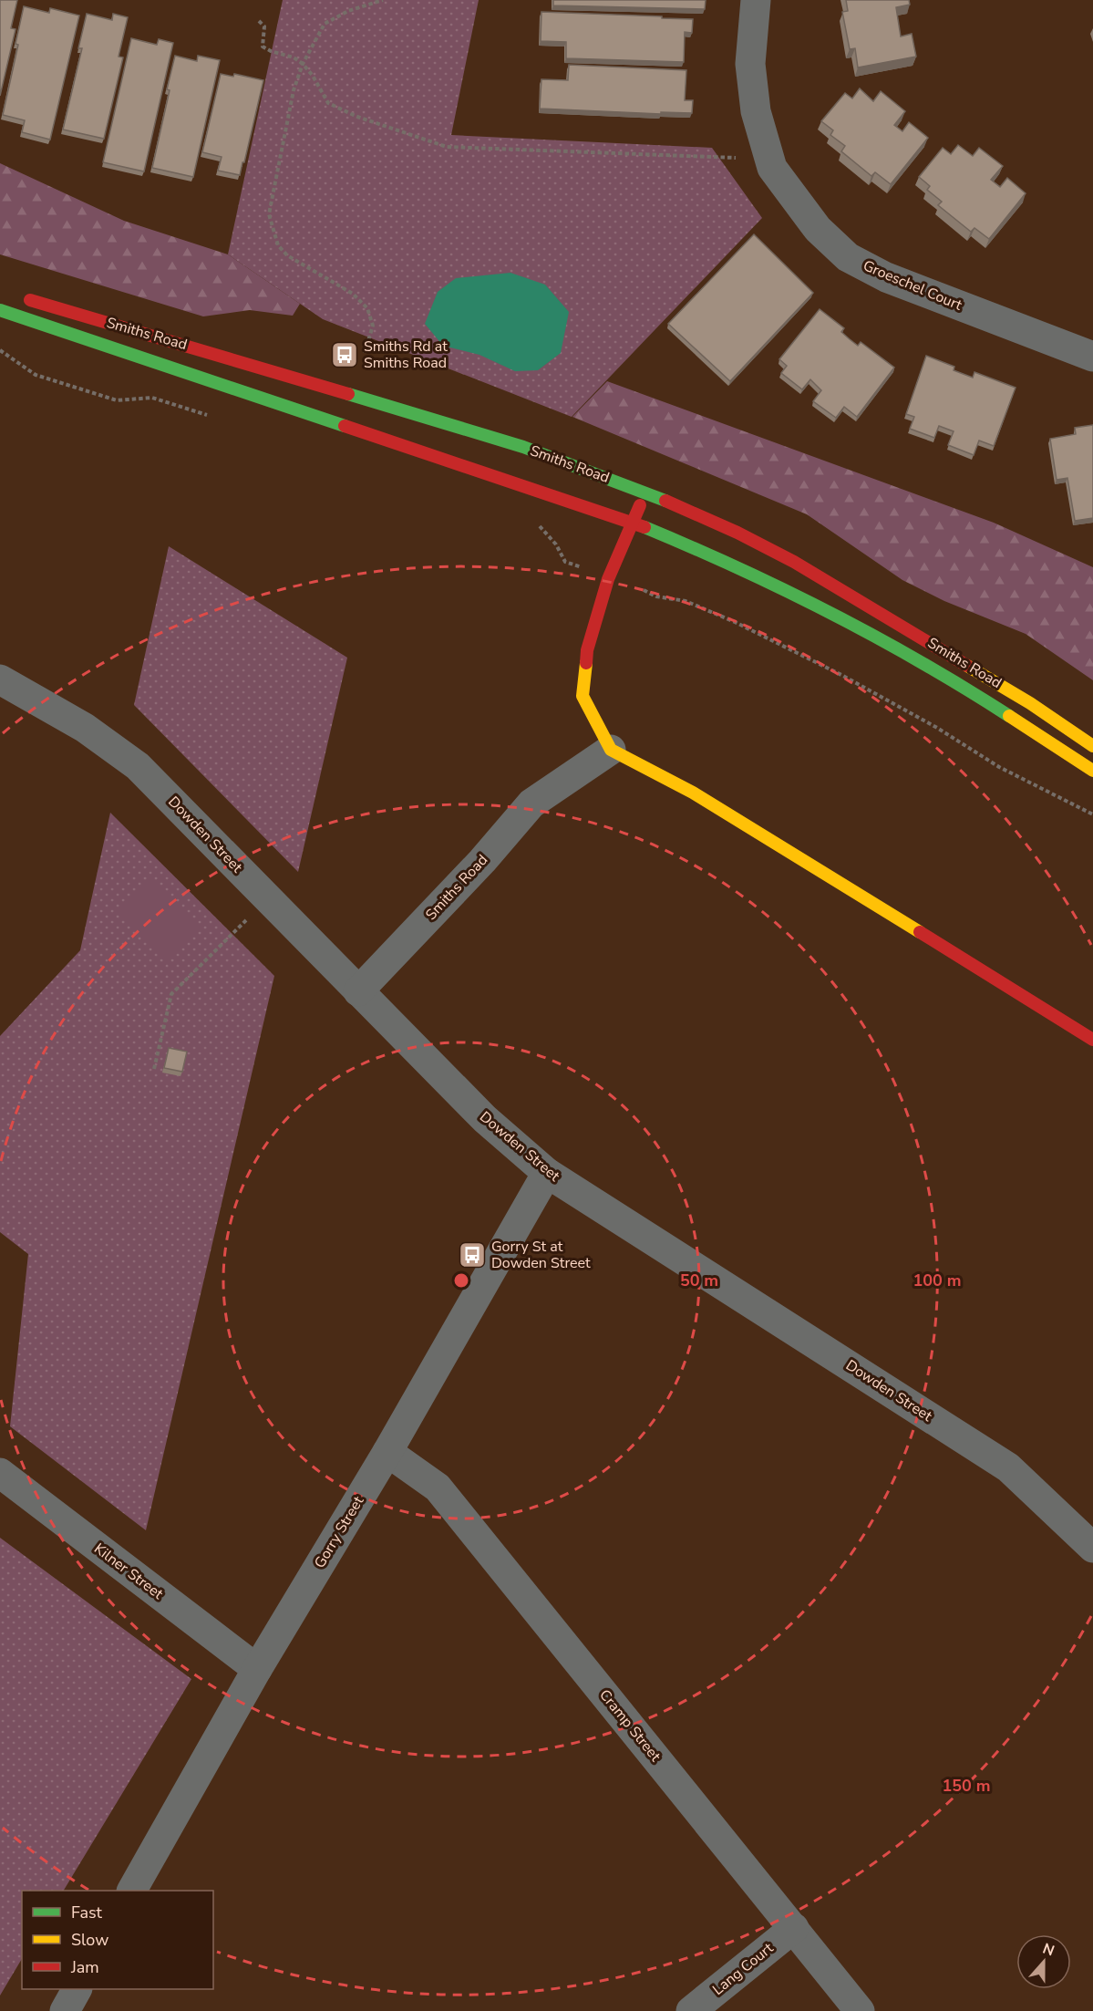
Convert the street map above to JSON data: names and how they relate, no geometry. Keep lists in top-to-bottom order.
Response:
{
  "streets": {
    "street": [
      "Groeschel Court",
      "Smiths Road",
      "Dowden Street",
      "Gorry Street",
      "Kilner Street",
      "Cramp Street",
      "Lang Court"
    ]
  },
  "crossings": [
    ["Smiths Road", "Dowden Street"],
    ["Dowden Street", "Gorry Street"],
    ["Gorry Street", "Kilner Street"],
    ["Gorry Street", "Cramp Street"],
    ["Cramp Street", "Lang Court"]
  ],
  "places": {
    "bus stop": ["Smiths Rd at Smiths Road", "Gorry St at Dowden Street"]
  },
  "legend": ["Fast", "Slow", "Jam"],
  "north": "top",
  "rings": ["50 m", "100 m", "150 m"]
}
